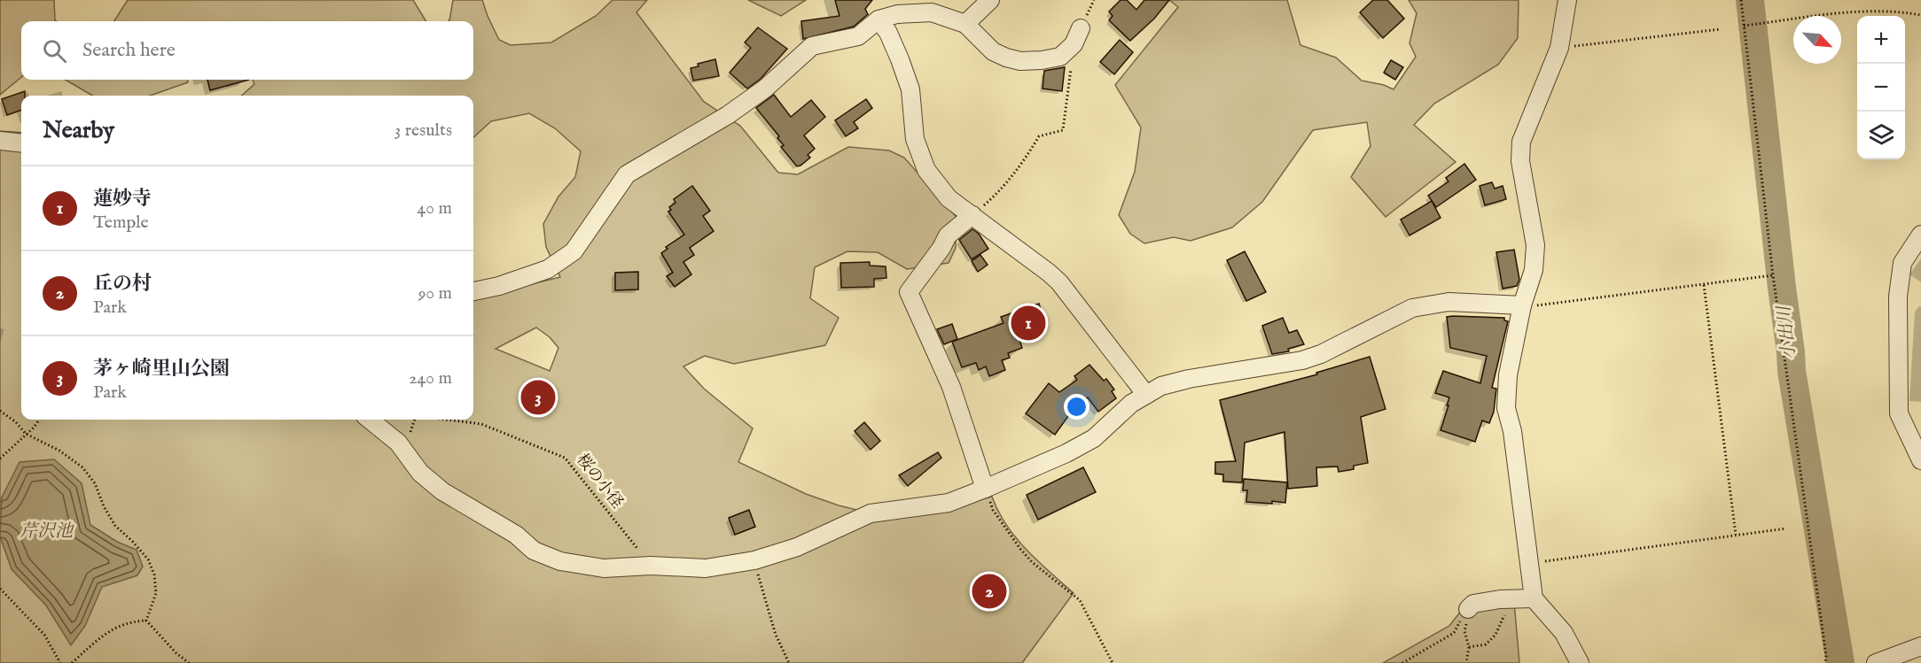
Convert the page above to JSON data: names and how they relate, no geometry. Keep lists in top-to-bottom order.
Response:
{
  "streets": {
    "path": ["桜の小径"]
  },
  "water": ["小出川", "芹沢池"],
  "north": "bottom right",
  "page": {
    "map_buttons": ["+", "−"],
    "search": "Search here",
    "heading": ["Nearby", "3 results"],
    "list": [
      {
        "mark": "1",
        "name": "蓮妙寺",
        "note": "Temple",
        "value": "40 m"
      },
      {
        "mark": "2",
        "name": "丘の村",
        "note": "Park",
        "value": "90 m"
      },
      {
        "mark": "3",
        "name": "茅ヶ崎里山公園",
        "note": "Park",
        "value": "240 m"
      }
    ],
    "pins": ["1", "3", "2"]
  }
}
